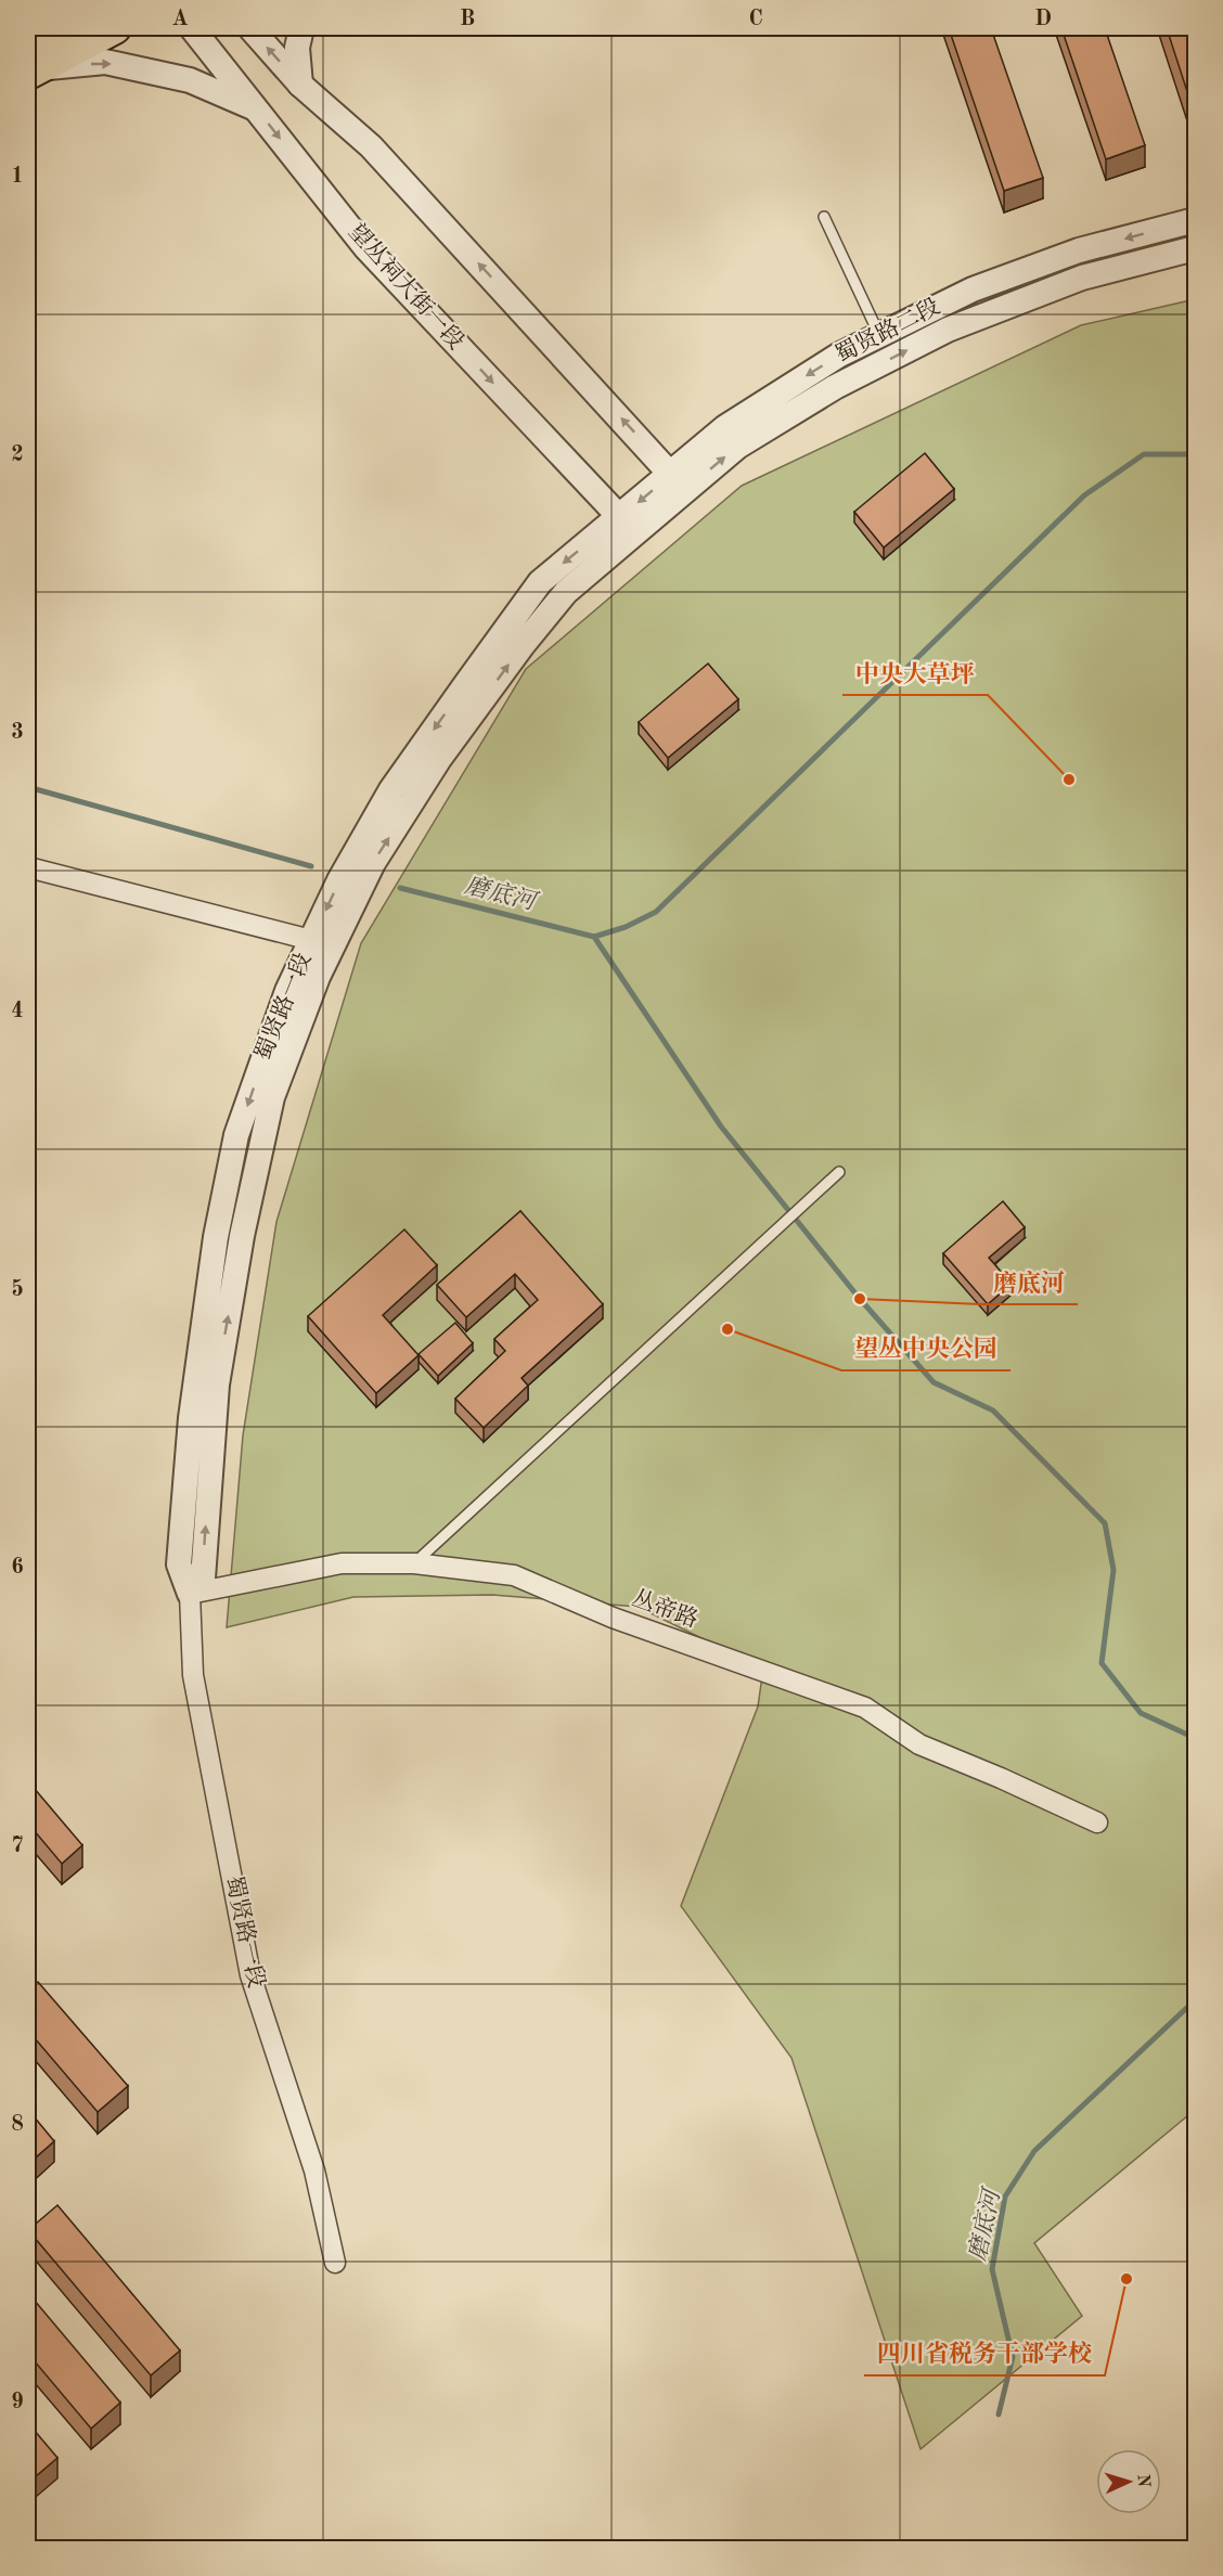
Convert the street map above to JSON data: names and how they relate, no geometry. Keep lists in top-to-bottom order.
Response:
{
  "streets": {
    "street": [
      "望丛祠大街一段",
      "蜀贤路二段",
      "蜀贤路一段",
      "丛帝路"
    ]
  },
  "crossings": [
    ["望丛祠大街一段", "蜀贤路二段"],
    ["望丛祠大街一段", "蜀贤路一段"],
    ["蜀贤路二段", "蜀贤路一段"],
    ["蜀贤路一段", "丛帝路"]
  ],
  "water": ["磨底河"],
  "places": [
    "中央大草坪",
    "磨底河",
    "望丛中央公园",
    "四川省税务干部学校"
  ],
  "north": "right",
  "grid": {
    "columns": [
      "A",
      "B",
      "C",
      "D"
    ],
    "rows": [
      "1",
      "2",
      "3",
      "4",
      "5",
      "6",
      "7",
      "8",
      "9"
    ]
  }
}
